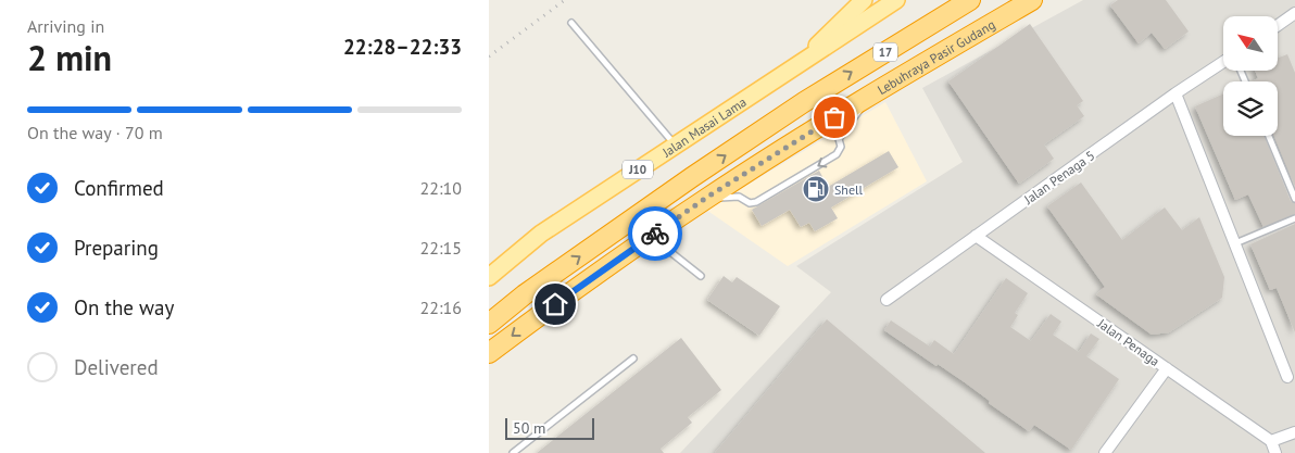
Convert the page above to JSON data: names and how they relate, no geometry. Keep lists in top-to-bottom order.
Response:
{
  "streets": {
    "highway": ["17", "Lebuhraya Pasir Gudang"],
    "main road": ["Jalan Masai Lama", "J10"],
    "street": ["Jalan Penaga 5", "Jalan Penaga"]
  },
  "crossings": [
    ["Jalan Penaga 5", "Jalan Penaga"]
  ],
  "places": {
    "fuel station": ["Shell"]
  },
  "scale_bar": "50 m",
  "north": "top left",
  "page": {
    "heading": ["2 min", "Arriving in", "22:28–22:33"],
    "bar": "On the way · 70 m",
    "list": [
      ["Confirmed", "22:10"],
      ["Preparing", "22:15"],
      ["On the way", "22:16"],
      "Delivered"
    ],
    "scale": "50 m"
  }
}
